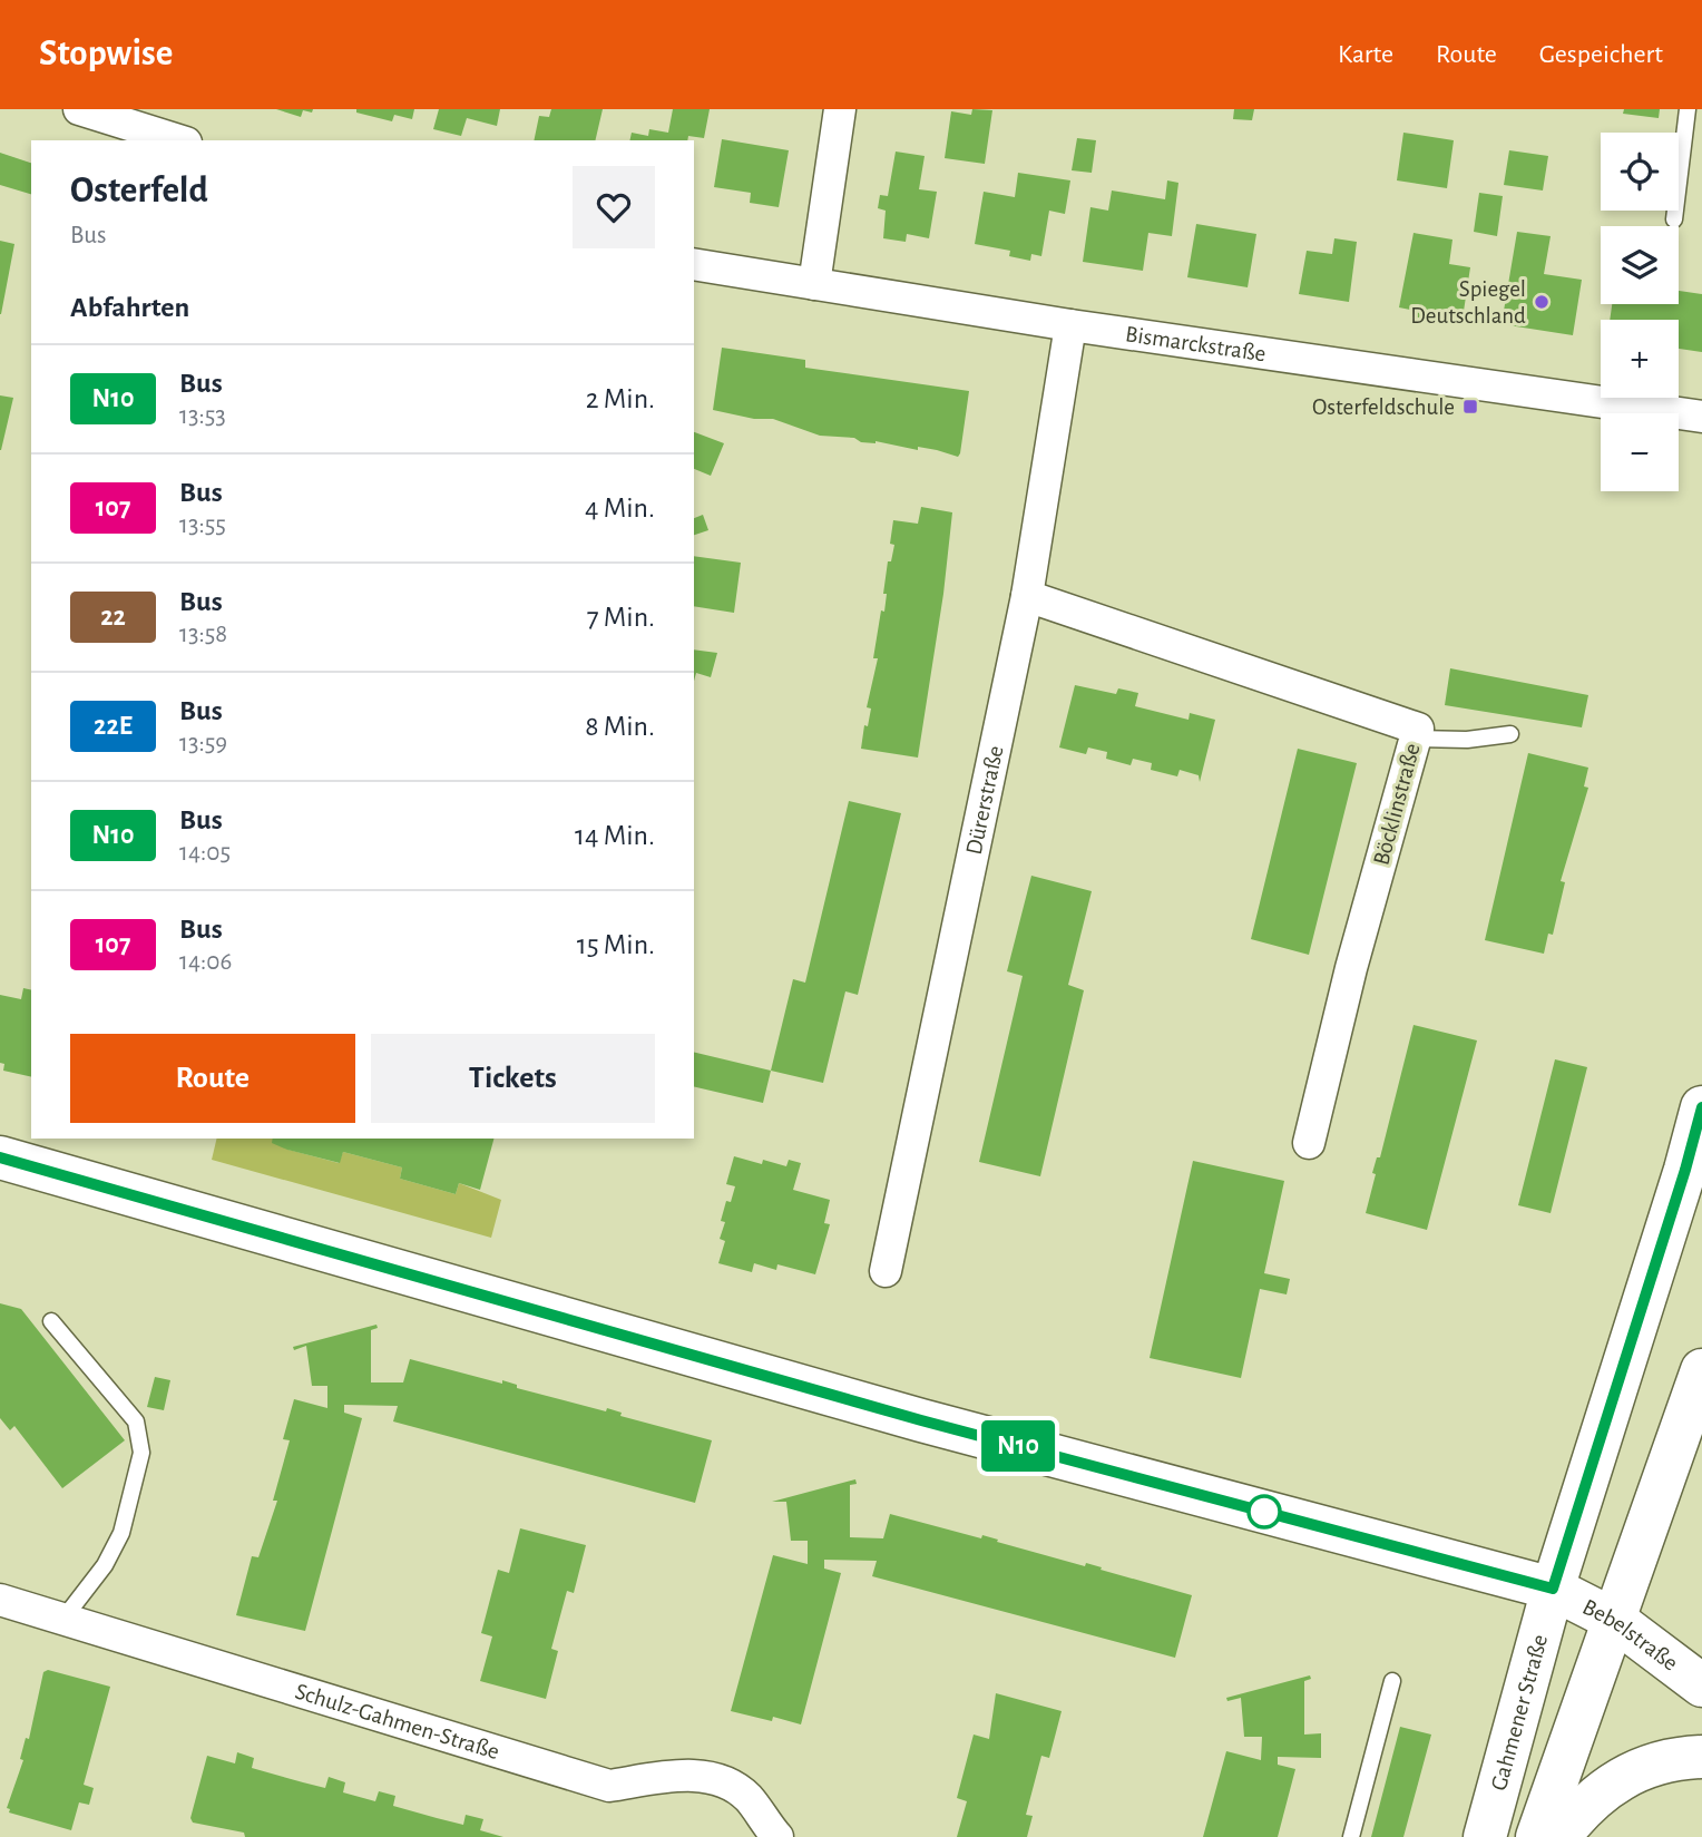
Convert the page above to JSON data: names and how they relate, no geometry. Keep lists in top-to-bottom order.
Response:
{
  "streets": {
    "main road": ["Bebelstraße", "Gahmener Straße"],
    "street": [
      "Bismarckstraße",
      "Dürerstraße",
      "Böcklinstraße",
      "Schulz-Gahmen-Straße"
    ]
  },
  "crossings": [
    ["Bismarckstraße", "Dürerstraße"],
    ["Dürerstraße", "Böcklinstraße"],
    ["Bebelstraße", "Gahmener Straße"]
  ],
  "places": {
    "other": ["Spiegel Deutschland"],
    "transit": ["Osterfeldschule"]
  },
  "lines": ["bus line N10"],
  "page": {
    "header": "Stopwise",
    "nav": ["Karte", "Route", "Gespeichert"],
    "on_map": "N10",
    "map_buttons": ["+", "−"],
    "heading": [
      ["Osterfeld", "Bus"],
      "Abfahrten"
    ],
    "list": [
      {
        "mark": "N10",
        "name": "Bus",
        "note": "13:53",
        "value": "2 Min."
      },
      {
        "mark": "107",
        "name": "Bus",
        "note": "13:55",
        "value": "4 Min."
      },
      {
        "mark": "22",
        "name": "Bus",
        "note": "13:58",
        "value": "7 Min."
      },
      {
        "mark": "22E",
        "name": "Bus",
        "note": "13:59",
        "value": "8 Min."
      },
      {
        "mark": "N10",
        "name": "Bus",
        "note": "14:05",
        "value": "14 Min."
      },
      {
        "mark": "107",
        "name": "Bus",
        "note": "14:06",
        "value": "15 Min."
      }
    ],
    "buttons": ["Route", "Tickets"]
  }
}
